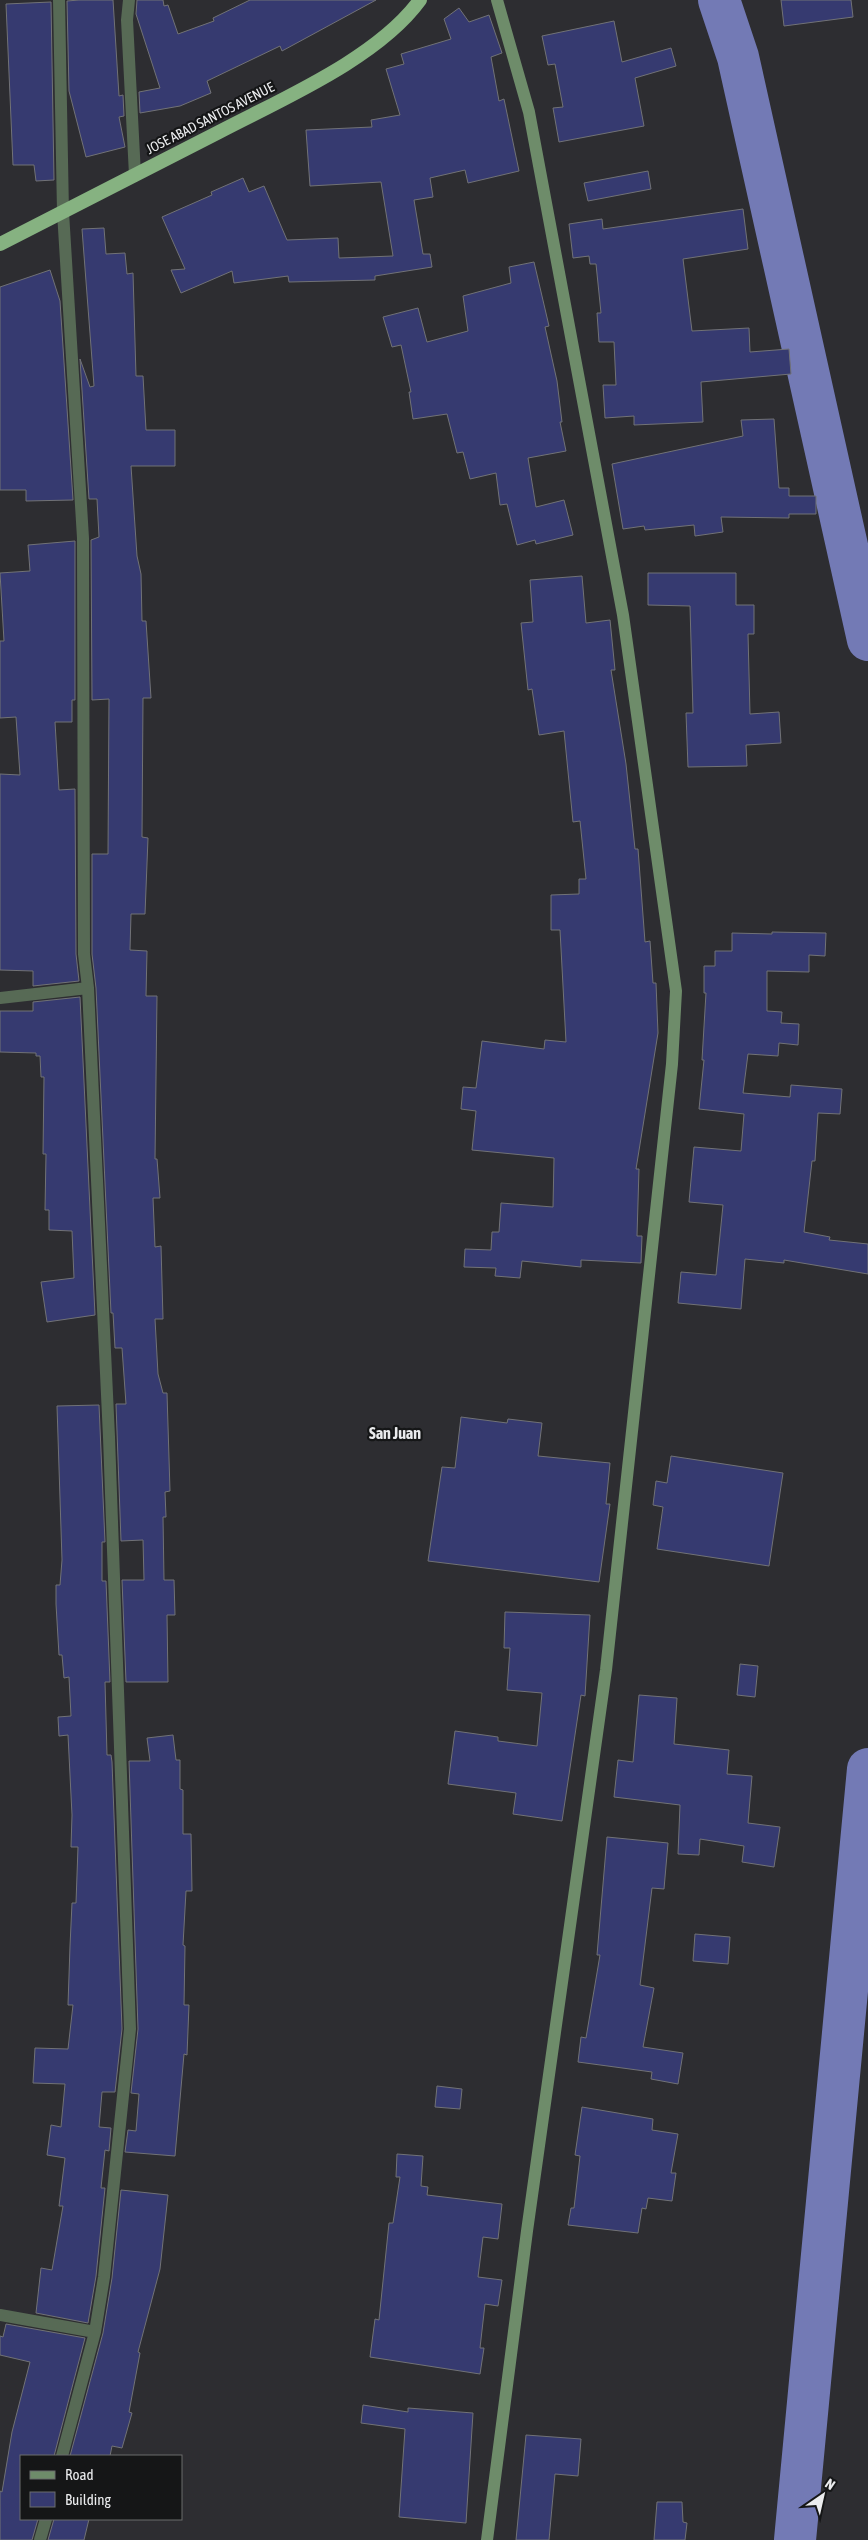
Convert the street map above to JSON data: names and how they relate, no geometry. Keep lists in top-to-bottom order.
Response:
{
  "streets": {
    "highway": ["JOSE ABAD SANTOS AVENUE"]
  },
  "districts": ["San Juan"],
  "legend": ["Road", "Building"],
  "north": "top right"
}
